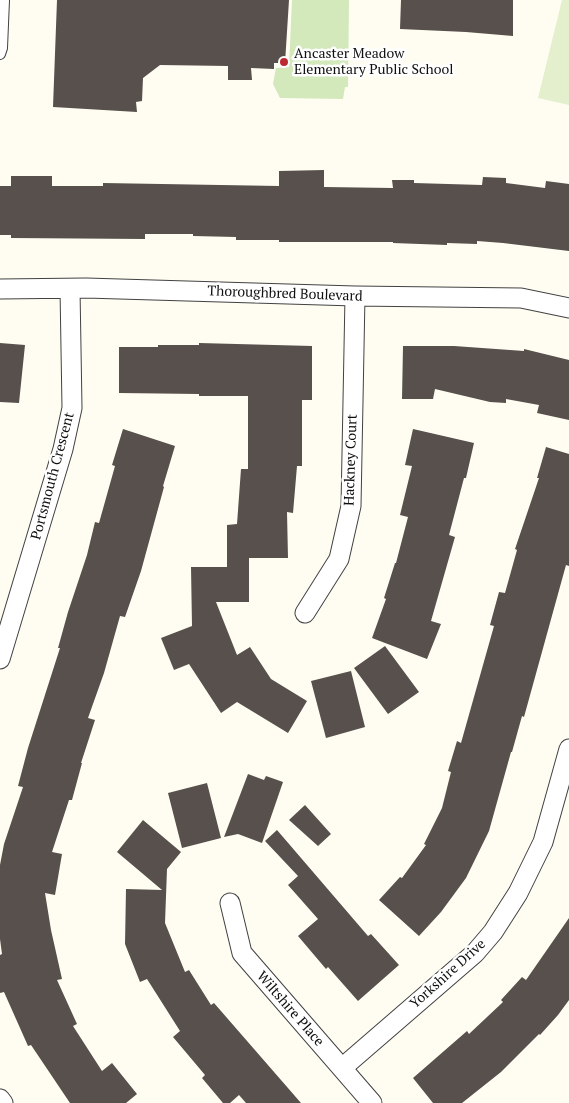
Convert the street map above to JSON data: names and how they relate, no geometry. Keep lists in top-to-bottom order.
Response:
{
  "streets": {
    "street": [
      "Thoroughbred Boulevard",
      "Hackney Court",
      "Portsmouth Crescent",
      "Yorkshire Drive",
      "Wiltshire Place"
    ]
  },
  "crossings": [
    ["Thoroughbred Boulevard", "Hackney Court"],
    ["Thoroughbred Boulevard", "Portsmouth Crescent"],
    ["Yorkshire Drive", "Wiltshire Place"]
  ],
  "places": ["Ancaster Meadow Elementary Public School"]
}
